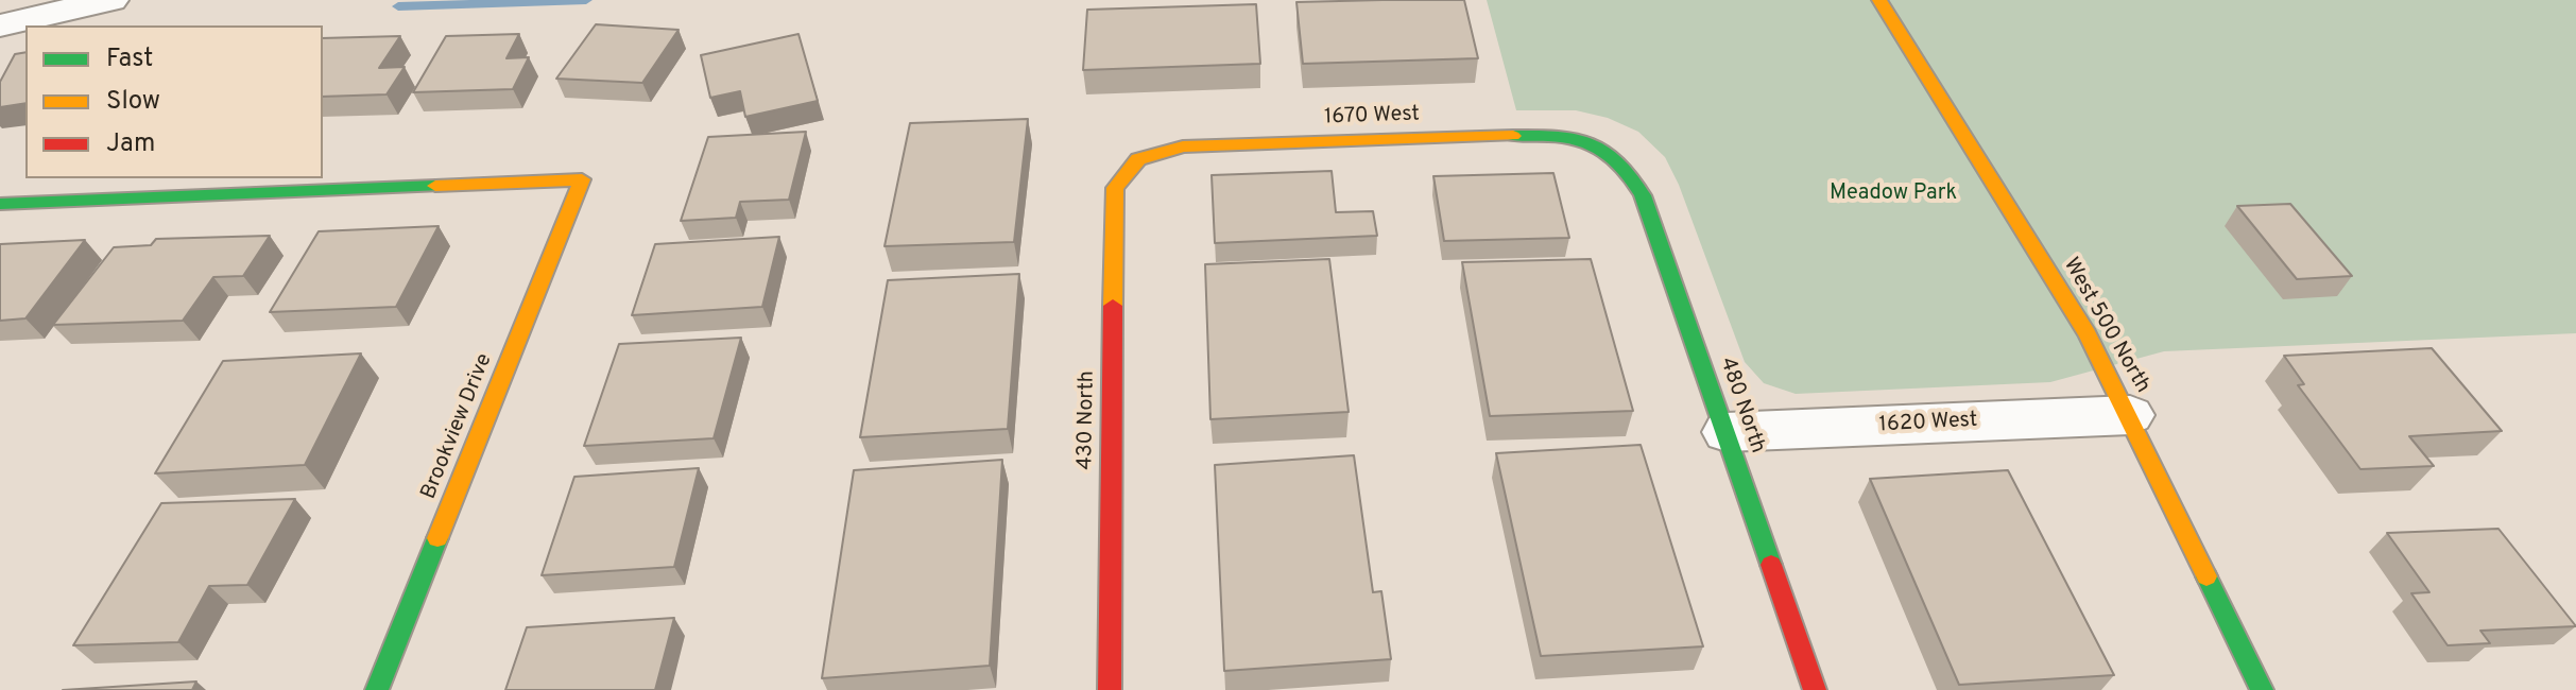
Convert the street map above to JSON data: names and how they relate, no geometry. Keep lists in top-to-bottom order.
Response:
{
  "streets": {
    "street": [
      "1670 West",
      "West 500 North",
      "480 North",
      "430 North",
      "1620 West",
      "Brookview Drive"
    ]
  },
  "crossings": [
    ["1670 West", "480 North"],
    ["1670 West", "430 North"],
    ["West 500 North", "1620 West"],
    ["480 North", "1620 West"]
  ],
  "parks": ["Meadow Park"],
  "legend": ["Fast", "Slow", "Jam"]
}
